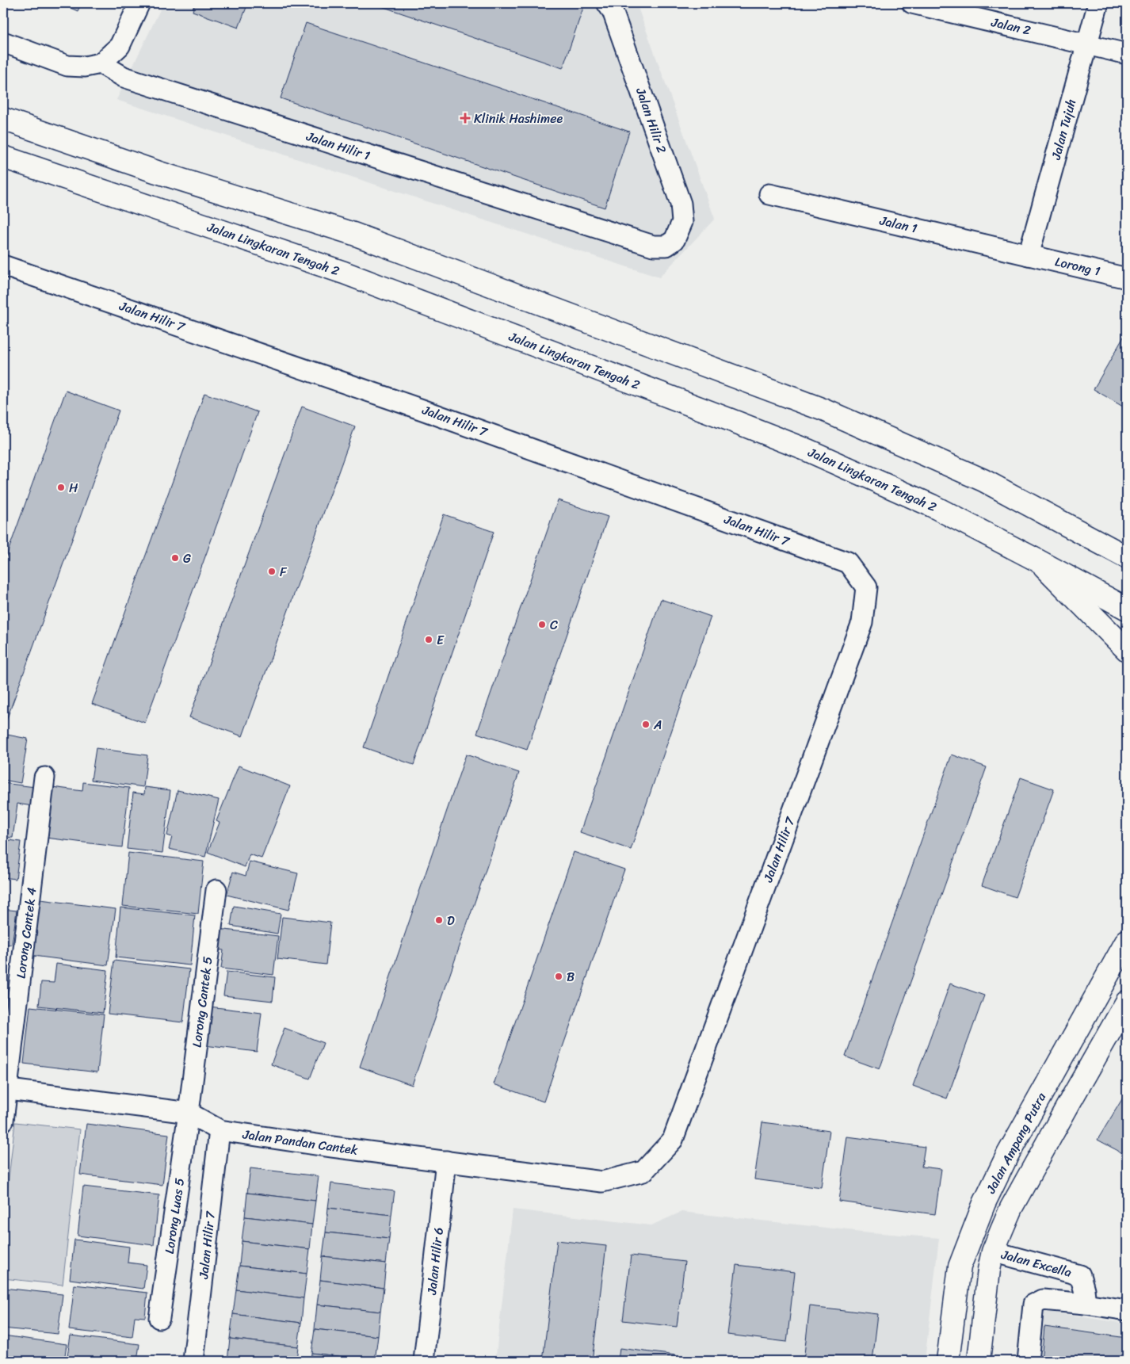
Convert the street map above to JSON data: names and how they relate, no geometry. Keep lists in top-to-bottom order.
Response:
{
  "streets": {
    "main road": ["Jalan Lingkaran Tengah 2", "Jalan Ampang Putra"],
    "street": [
      "Jalan 2",
      "Jalan Hilir 2",
      "Jalan Tujuh",
      "Jalan Hilir 1",
      "Jalan 1",
      "Lorong 1",
      "Jalan Hilir 7",
      "Lorong Cantek 4",
      "Lorong Cantek 5",
      "Jalan Pandan Cantek",
      "Lorong Luas 5",
      "Jalan Hilir 6",
      "Jalan Excella"
    ]
  },
  "crossings": [
    ["Jalan 2", "Jalan Tujuh"],
    ["Jalan Hilir 2", "Jalan Hilir 1"],
    ["Jalan Tujuh", "Jalan 1"],
    ["Jalan Tujuh", "Lorong 1"],
    ["Jalan 1", "Lorong 1"],
    ["Jalan Hilir 7", "Jalan Pandan Cantek"],
    ["Lorong Cantek 4", "Jalan Pandan Cantek"],
    ["Lorong Cantek 5", "Jalan Pandan Cantek"],
    ["Lorong Cantek 5", "Lorong Luas 5"],
    ["Jalan Pandan Cantek", "Lorong Luas 5"],
    ["Jalan Pandan Cantek", "Jalan Hilir 6"],
    ["Jalan Ampang Putra", "Jalan Excella"]
  ],
  "places": {
    "health": ["Klinik Hashimee"],
    "other": [
      "H",
      "G",
      "F",
      "C",
      "E",
      "A",
      "D",
      "B"
    ]
  }
}
